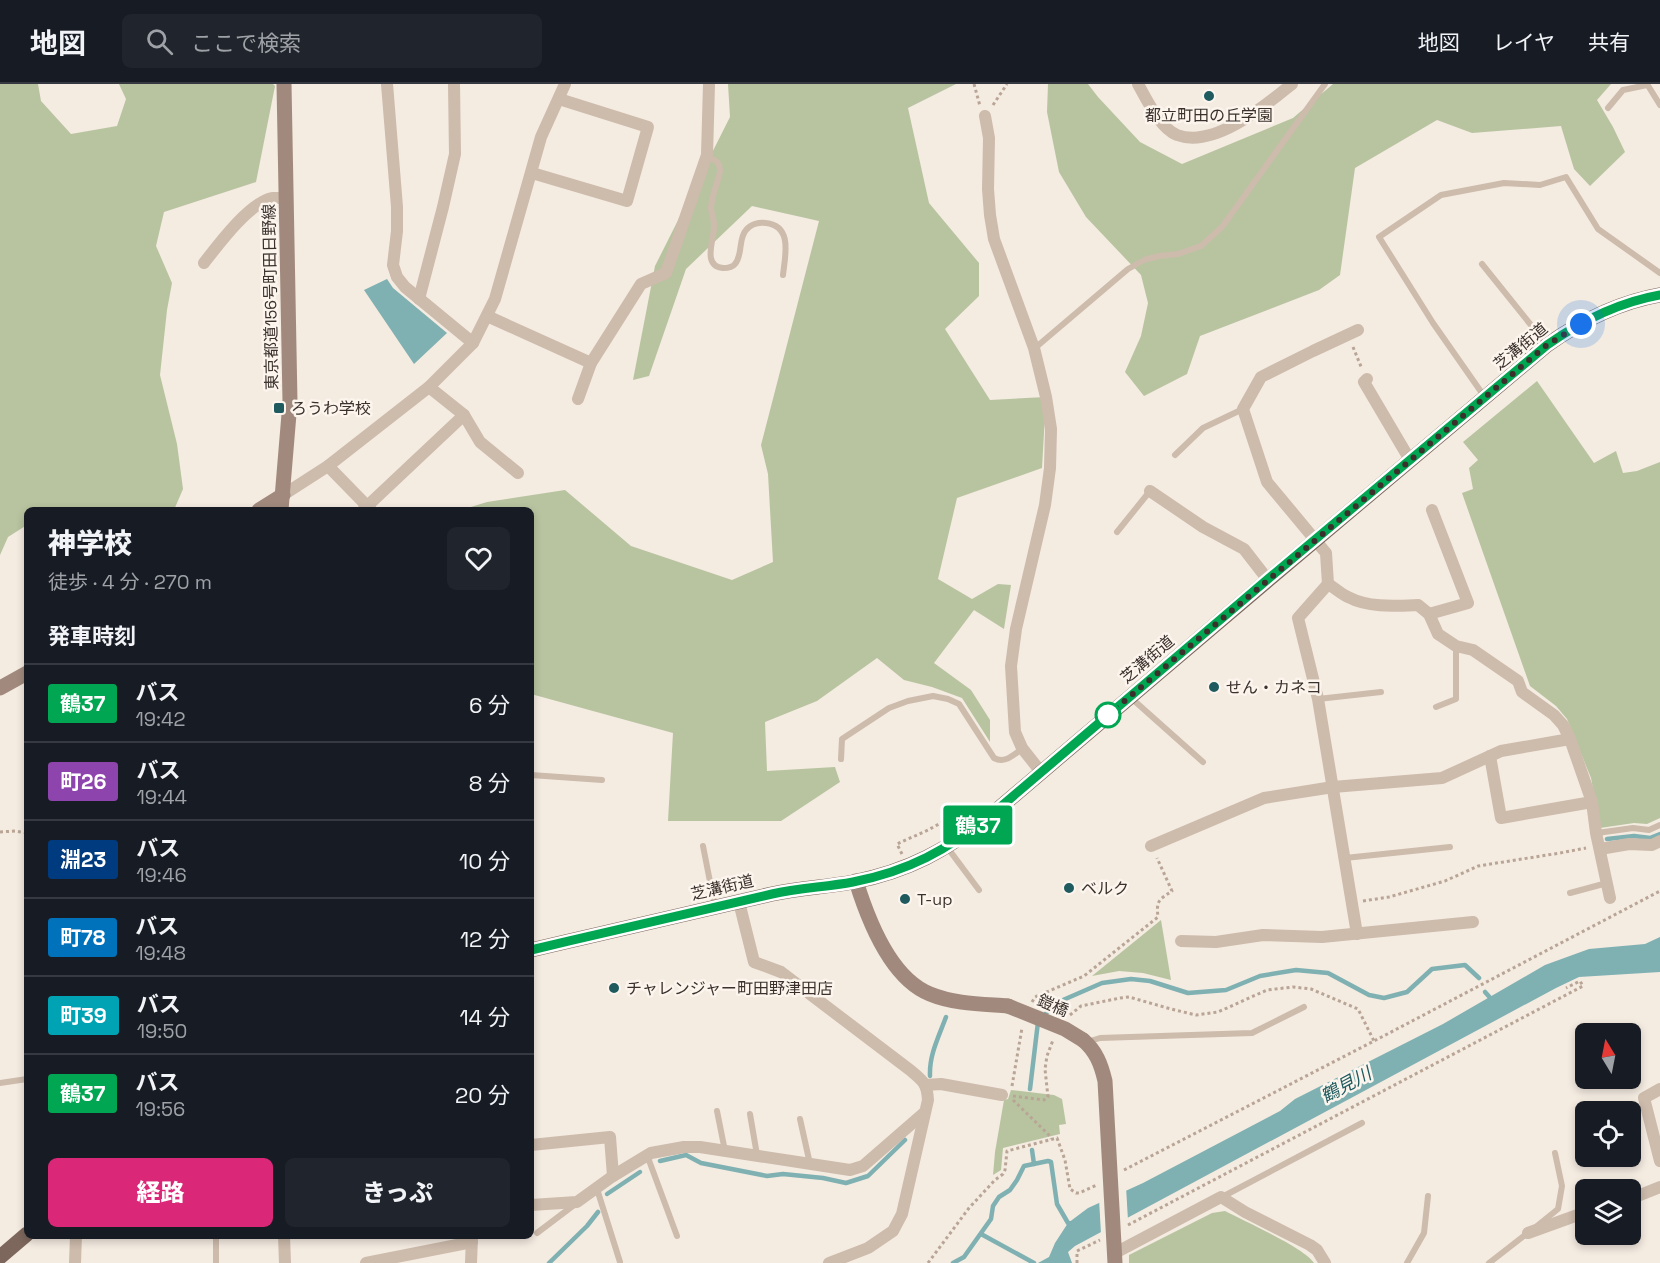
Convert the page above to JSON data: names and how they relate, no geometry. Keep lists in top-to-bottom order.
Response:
{
  "streets": {
    "main road": ["芝溝街道"],
    "street": ["東京都道156号町田日野線", "鎧橋"]
  },
  "crossings": [
    ["芝溝街道", "鎧橋"]
  ],
  "water": ["鶴見川"],
  "places": {
    "other": [
      "都立町田の丘学園",
      "せん・カネコ",
      "ベルク",
      "T-up",
      "チャレンジャー町田野津田店"
    ],
    "transit": ["ろうわ学校"]
  },
  "lines": ["bus line 鶴37"],
  "north": "top",
  "page": {
    "header": "地図",
    "search": "ここで検索",
    "nav": ["地図", "レイヤ", "共有"],
    "on_map": "鶴37",
    "heading": [
      ["神学校", "徒歩 · 4 分 · 270 m"],
      "発車時刻"
    ],
    "list": [
      {
        "mark": "鶴37",
        "name": "バス",
        "note": "19:42",
        "value": "6 分"
      },
      {
        "mark": "町26",
        "name": "バス",
        "note": "19:44",
        "value": "8 分"
      },
      {
        "mark": "淵23",
        "name": "バス",
        "note": "19:46",
        "value": "10 分"
      },
      {
        "mark": "町78",
        "name": "バス",
        "note": "19:48",
        "value": "12 分"
      },
      {
        "mark": "町39",
        "name": "バス",
        "note": "19:50",
        "value": "14 分"
      },
      {
        "mark": "鶴37",
        "name": "バス",
        "note": "19:56",
        "value": "20 分"
      }
    ],
    "buttons": ["経路", "きっぷ"]
  }
}
